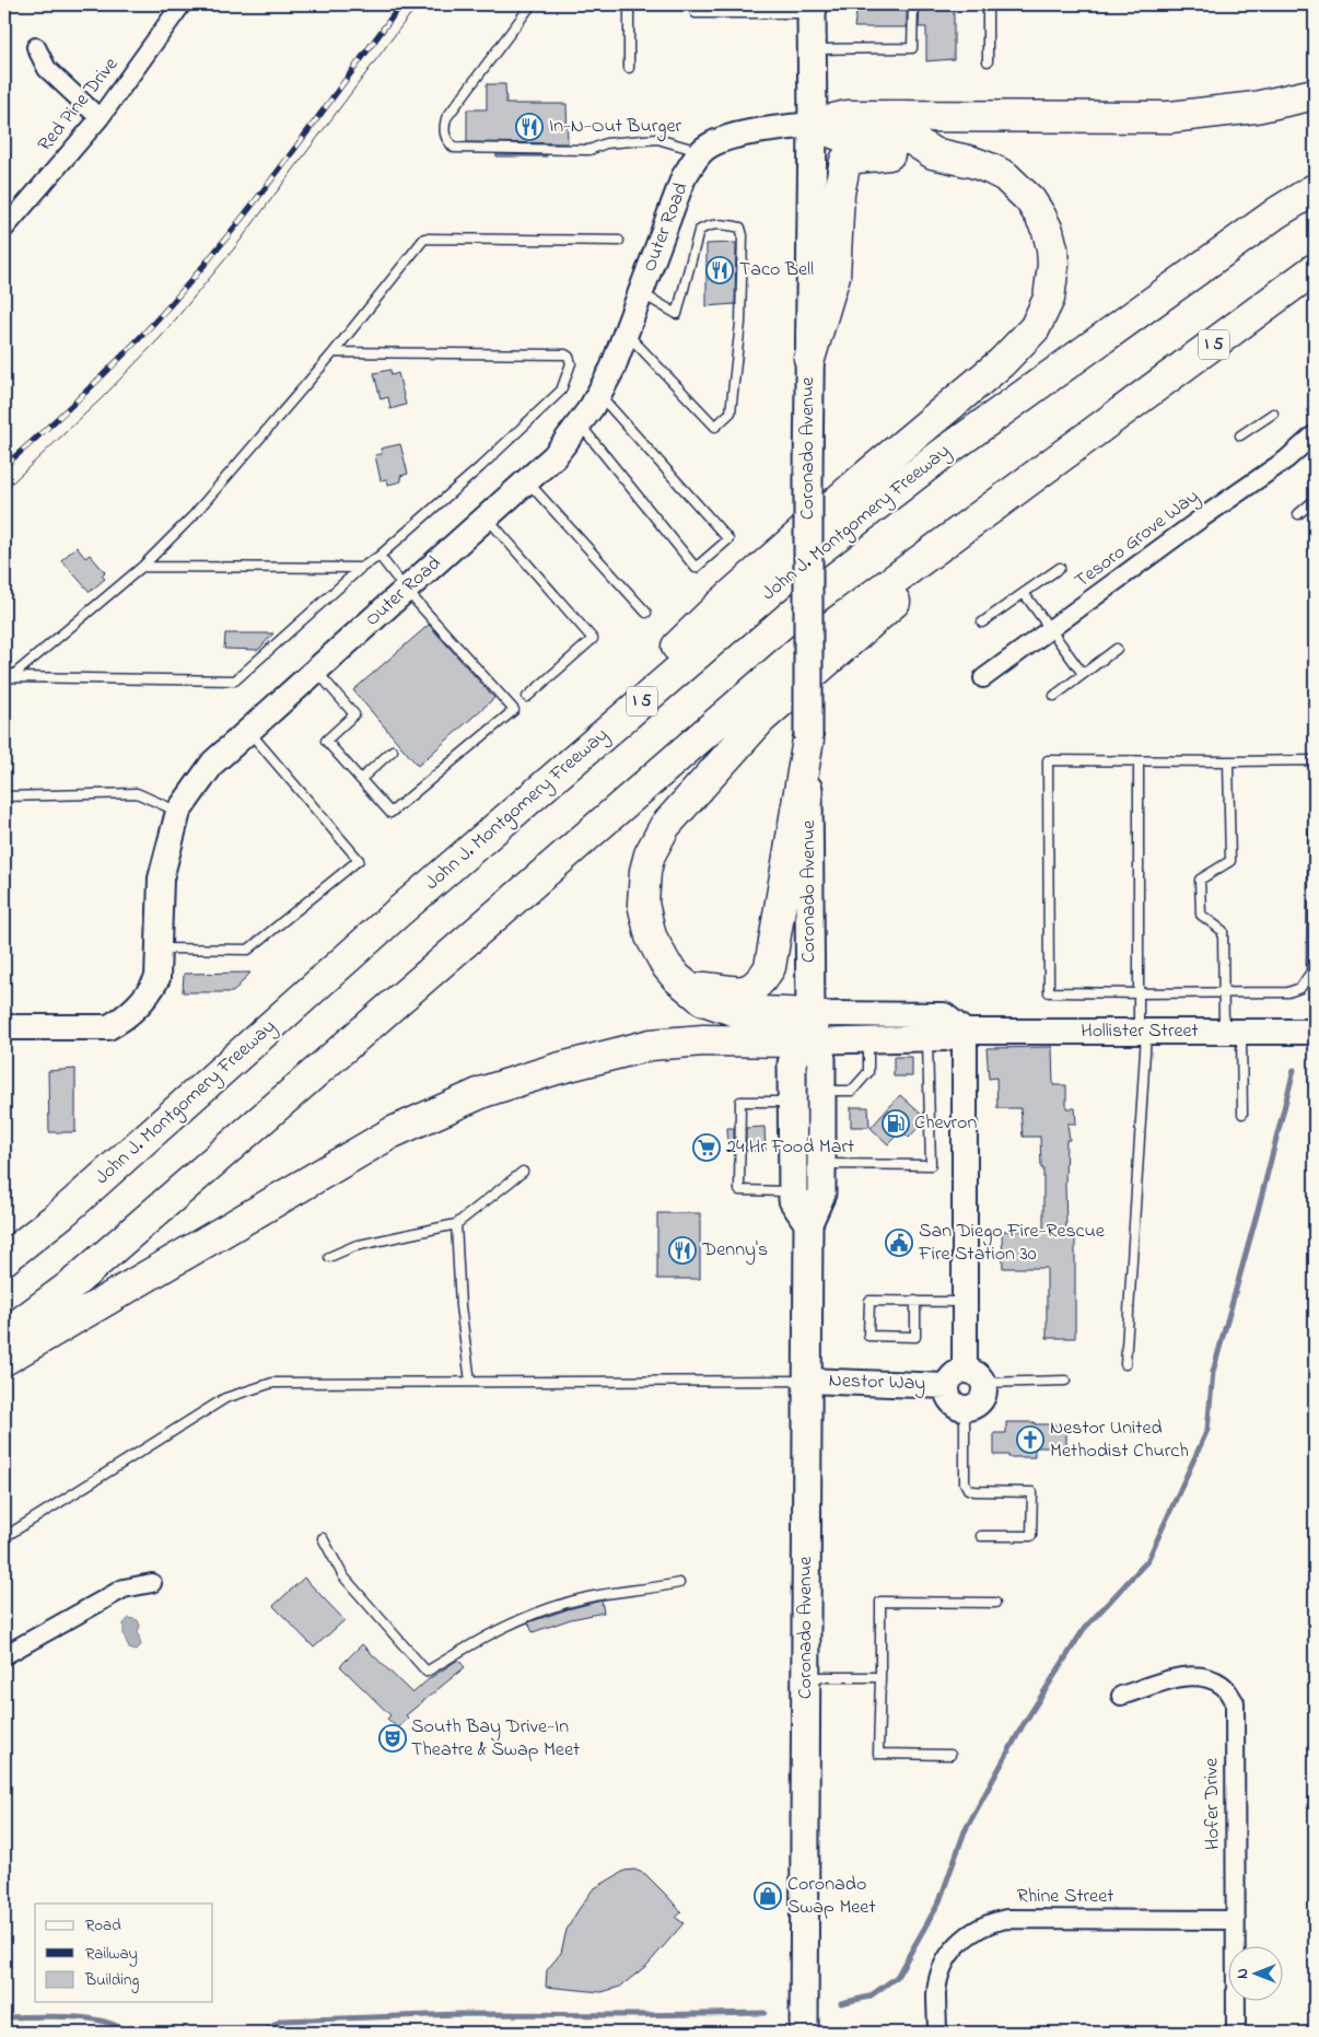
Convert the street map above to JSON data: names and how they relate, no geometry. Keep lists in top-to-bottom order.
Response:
{
  "streets": {
    "highway": ["I 5", "John J. Montgomery Freeway"],
    "main road": ["Coronado Avenue"],
    "street": [
      "Red Pine Drive",
      "Outer Road",
      "Tesoro Grove Way",
      "Hollister Street",
      "Nestor Way",
      "Hofer Drive",
      "Rhine Street"
    ]
  },
  "crossings": [
    ["Outer Road", "Coronado Avenue"],
    ["I 5", "Coronado Avenue"],
    ["Coronado Avenue", "Hollister Street"],
    ["Coronado Avenue", "Nestor Way"],
    ["Hofer Drive", "Rhine Street"]
  ],
  "places": {
    "restaurant": ["In-N-Out Burger", "Taco Bell", "Denny's"],
    "fuel station": ["Chevron"],
    "supermarket": ["24 Hr Food Mart"],
    "public building": ["San Diego Fire-Rescue Fire Station 30"],
    "church": ["Nestor United Methodist Church"],
    "theatre": ["South Bay Drive-In Theatre & Swap Meet"],
    "shop": ["Coronado Swap Meet"]
  },
  "legend": ["Road", "Railway", "Building"],
  "north": "left"
}
